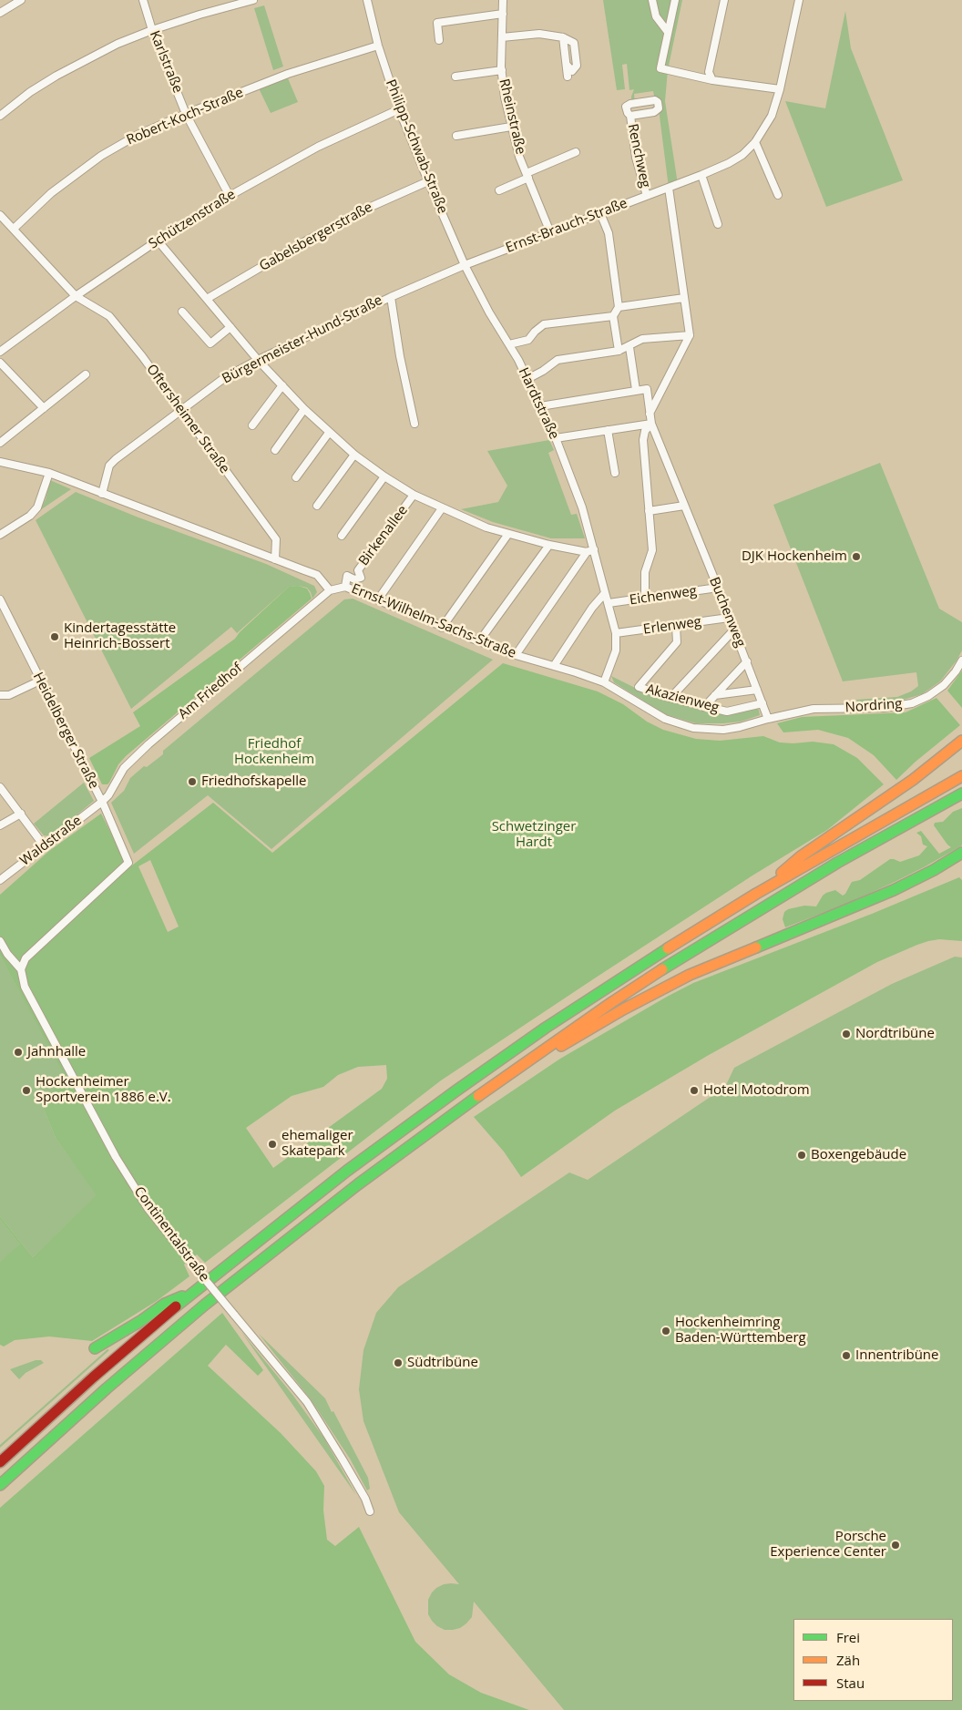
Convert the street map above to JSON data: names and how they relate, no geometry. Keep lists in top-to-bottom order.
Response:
{
  "streets": {
    "street": [
      "Karlstraße",
      "Robert-Koch-Straße",
      "Rheinstraße",
      "Philipp-Schwab-Straße",
      "Renchweg",
      "Schützenstraße",
      "Ernst-Brauch-Straße",
      "Gabelsbergerstraße",
      "Bürgermeister-Hund-Straße",
      "Hardtstraße",
      "Oftersheimer Straße",
      "Birkenallee",
      "Eichenweg",
      "Buchenweg",
      "Ernst-Wilhelm-Sachs-Straße",
      "Erlenweg",
      "Am Friedhof",
      "Akazienweg",
      "Nordring",
      "Heidelberger Straße",
      "Waldstraße",
      "Continentalstraße"
    ]
  },
  "crossings": [
    ["Karlstraße", "Robert-Koch-Straße"],
    ["Karlstraße", "Schützenstraße"],
    ["Robert-Koch-Straße", "Philipp-Schwab-Straße"],
    ["Robert-Koch-Straße", "Oftersheimer Straße"],
    ["Rheinstraße", "Ernst-Brauch-Straße"],
    ["Philipp-Schwab-Straße", "Schützenstraße"],
    ["Philipp-Schwab-Straße", "Ernst-Brauch-Straße"],
    ["Philipp-Schwab-Straße", "Gabelsbergerstraße"],
    ["Philipp-Schwab-Straße", "Bürgermeister-Hund-Straße"],
    ["Philipp-Schwab-Straße", "Hardtstraße"],
    ["Renchweg", "Ernst-Brauch-Straße"],
    ["Schützenstraße", "Oftersheimer Straße"],
    ["Schützenstraße", "Birkenallee"],
    ["Ernst-Brauch-Straße", "Bürgermeister-Hund-Straße"],
    ["Ernst-Brauch-Straße", "Hardtstraße"],
    ["Gabelsbergerstraße", "Birkenallee"],
    ["Bürgermeister-Hund-Straße", "Hardtstraße"],
    ["Bürgermeister-Hund-Straße", "Oftersheimer Straße"],
    ["Bürgermeister-Hund-Straße", "Birkenallee"],
    ["Bürgermeister-Hund-Straße", "Ernst-Wilhelm-Sachs-Straße"],
    ["Hardtstraße", "Birkenallee"],
    ["Oftersheimer Straße", "Ernst-Wilhelm-Sachs-Straße"],
    ["Birkenallee", "Ernst-Wilhelm-Sachs-Straße"],
    ["Eichenweg", "Buchenweg"],
    ["Buchenweg", "Ernst-Wilhelm-Sachs-Straße"],
    ["Buchenweg", "Erlenweg"],
    ["Buchenweg", "Akazienweg"],
    ["Buchenweg", "Nordring"],
    ["Ernst-Wilhelm-Sachs-Straße", "Am Friedhof"],
    ["Ernst-Wilhelm-Sachs-Straße", "Nordring"],
    ["Erlenweg", "Akazienweg"],
    ["Am Friedhof", "Heidelberger Straße"],
    ["Am Friedhof", "Waldstraße"],
    ["Heidelberger Straße", "Waldstraße"],
    ["Heidelberger Straße", "Continentalstraße"]
  ],
  "parks": ["Friedhof Hockenheim", "Schwetzinger Hardt"],
  "places": [
    "DJK Hockenheim",
    "Kindertagesstätte Heinrich-Bossert",
    "Friedhofskapelle",
    "Nordtribüne",
    "Jahnhalle",
    "Hockenheimer Sportverein 1886 e.V.",
    "Hotel Motodrom",
    "ehemaliger Skatepark",
    "Boxengebäude",
    "Hockenheimring Baden-Württemberg",
    "Innentribüne",
    "Südtribüne",
    "Porsche Experience Center"
  ],
  "legend": ["Frei", "Zäh", "Stau"]
}
